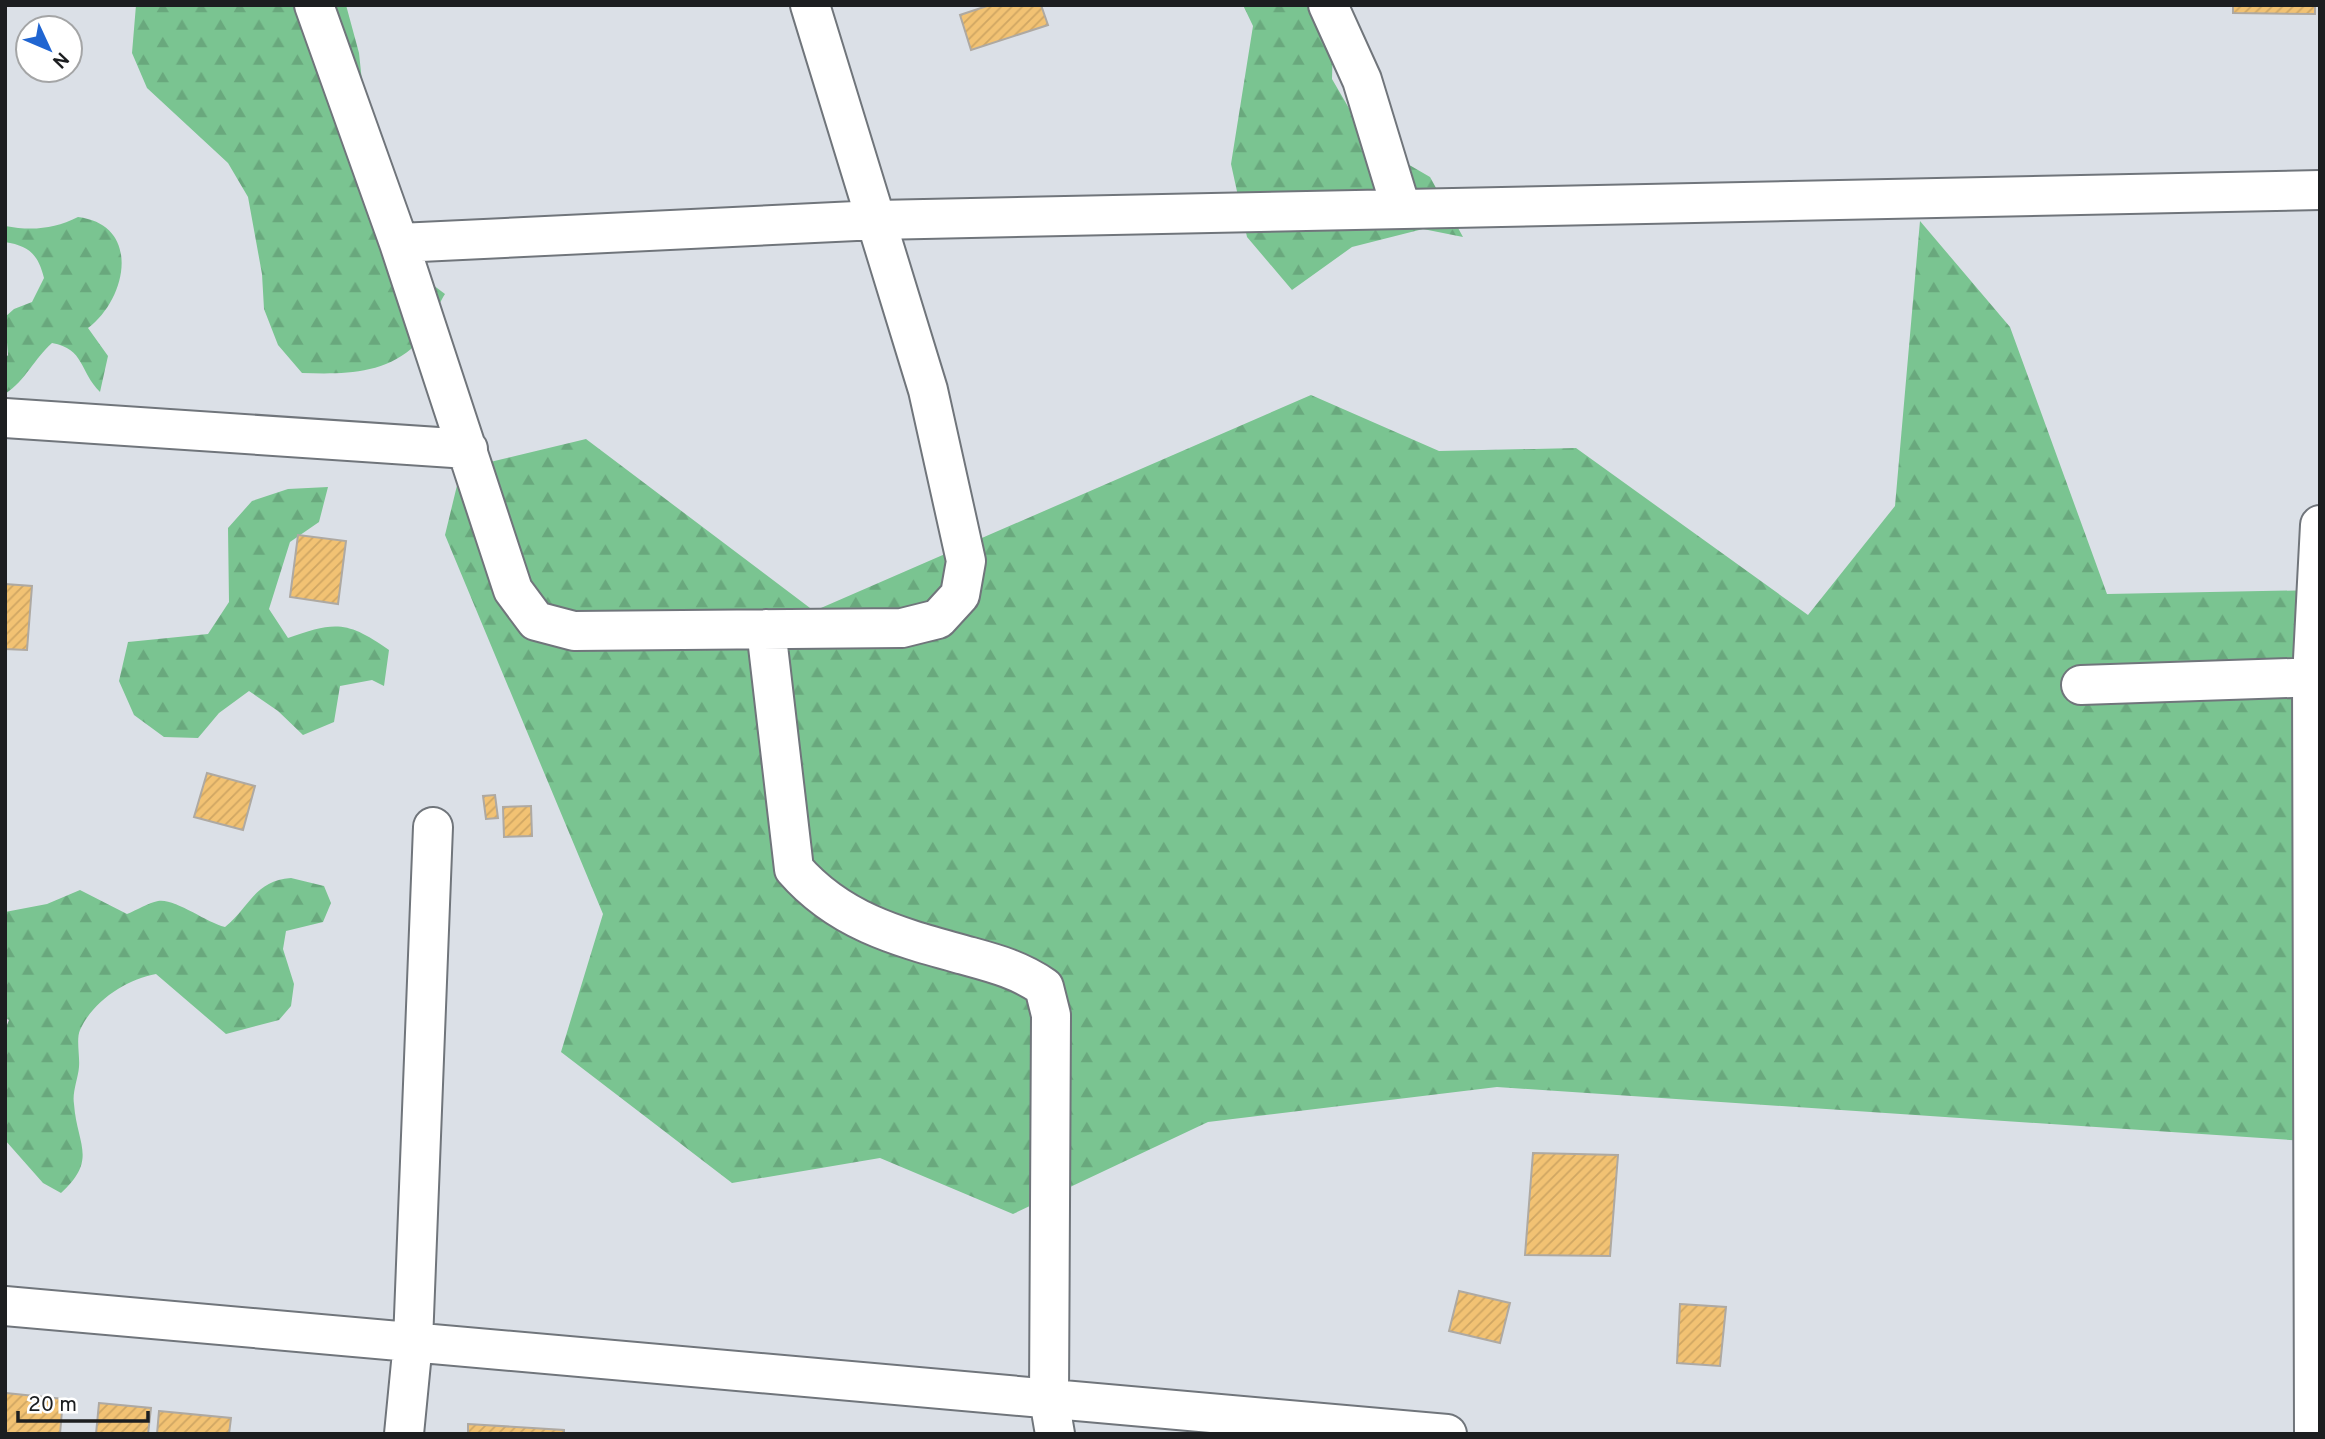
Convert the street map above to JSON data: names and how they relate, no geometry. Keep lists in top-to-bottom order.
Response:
{
  "scale_bar": "20 m",
  "north": "bottom right"
}
